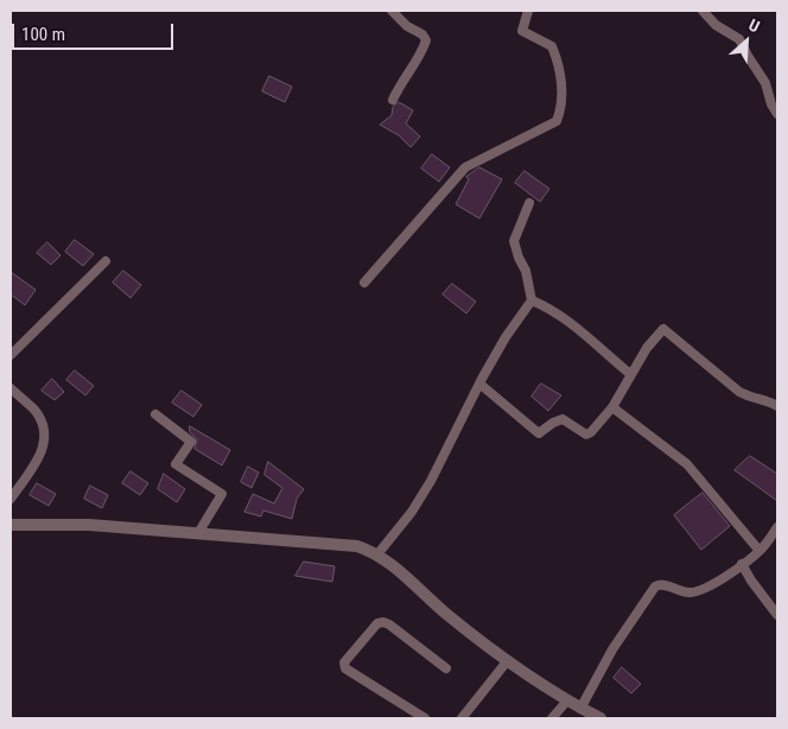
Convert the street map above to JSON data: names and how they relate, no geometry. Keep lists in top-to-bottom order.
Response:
{
  "scale_bar": "100 m",
  "north": "top right"
}
